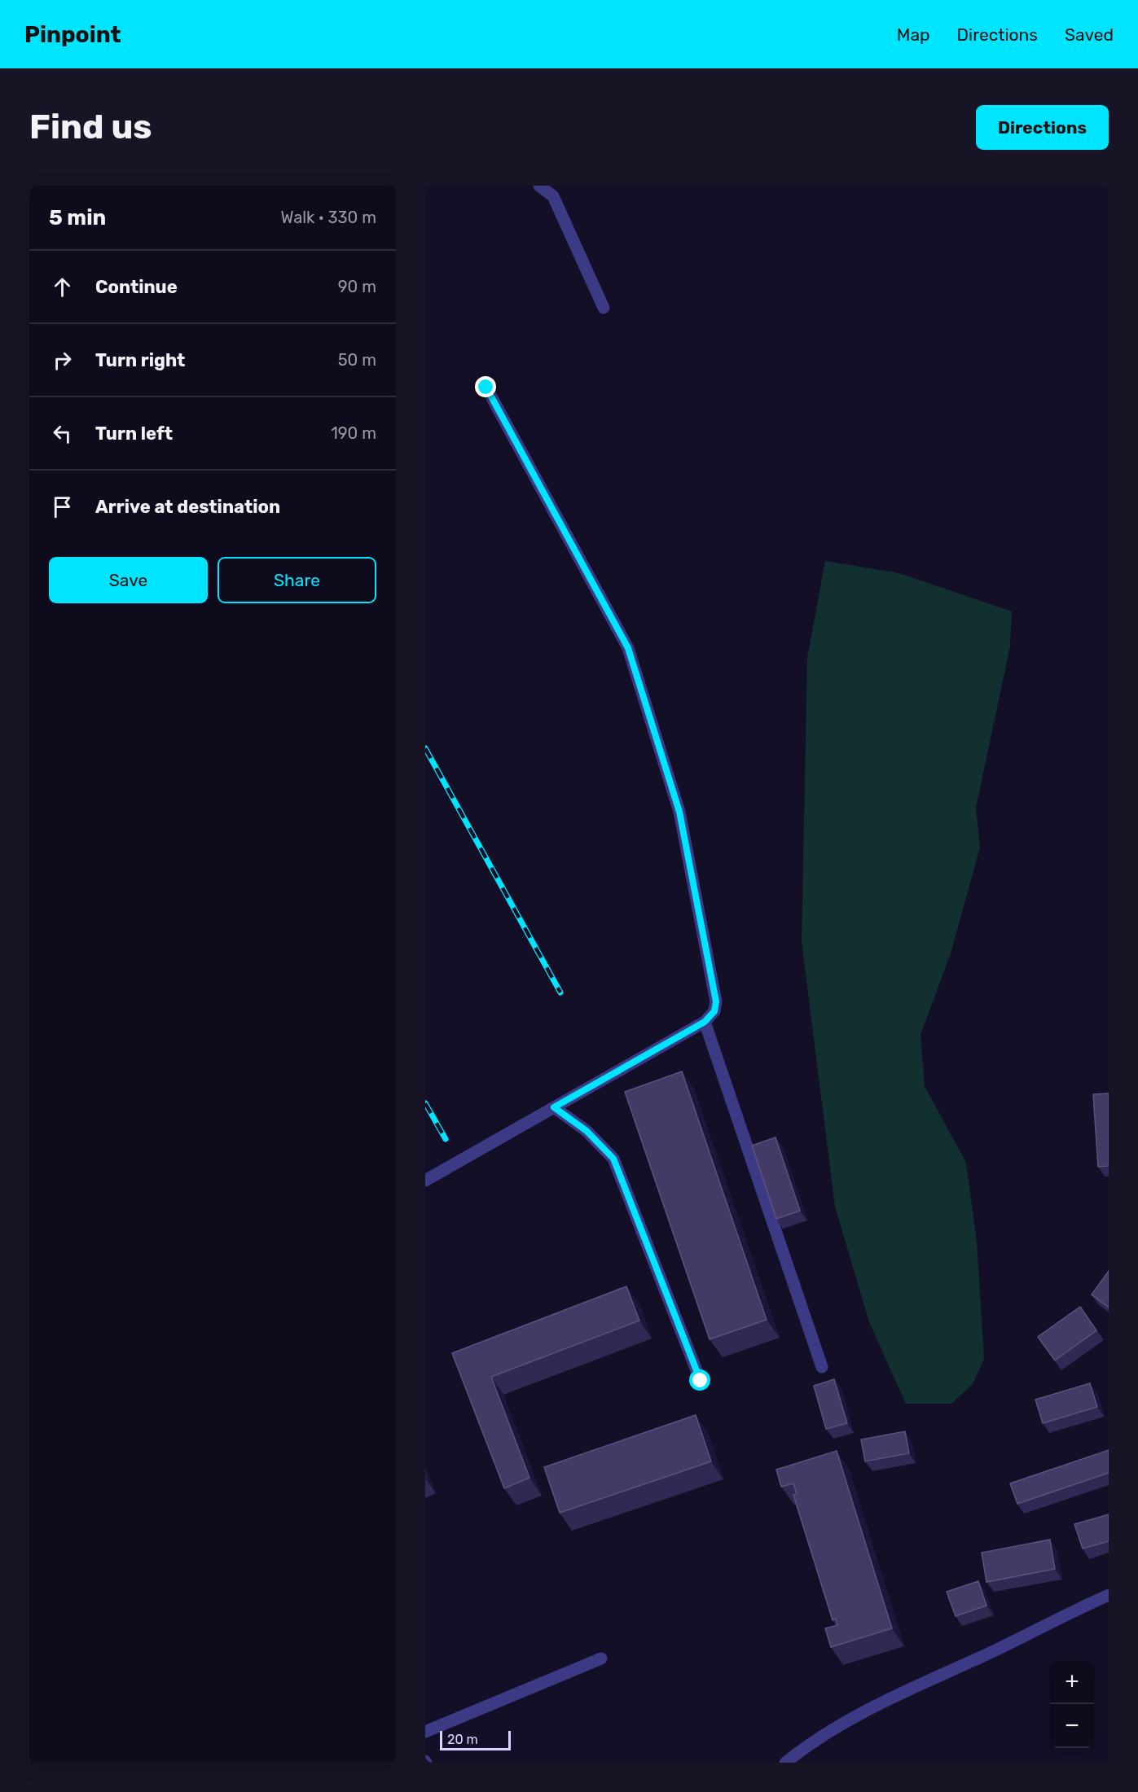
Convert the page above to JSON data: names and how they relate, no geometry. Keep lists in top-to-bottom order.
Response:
{
  "scale_bar": "20 m",
  "page": {
    "header": "Pinpoint",
    "nav": ["Map", "Directions", "Saved"],
    "buttons": [
      "Directions",
      ["Save", "Share"]
    ],
    "title": "Find us",
    "heading": ["5 min", "Walk · 330 m"],
    "list": [
      ["Continue", "90 m"],
      ["Turn right", "50 m"],
      ["Turn left", "190 m"],
      "Arrive at destination"
    ],
    "map_buttons": ["+", "−"],
    "scale": "20 m"
  }
}
